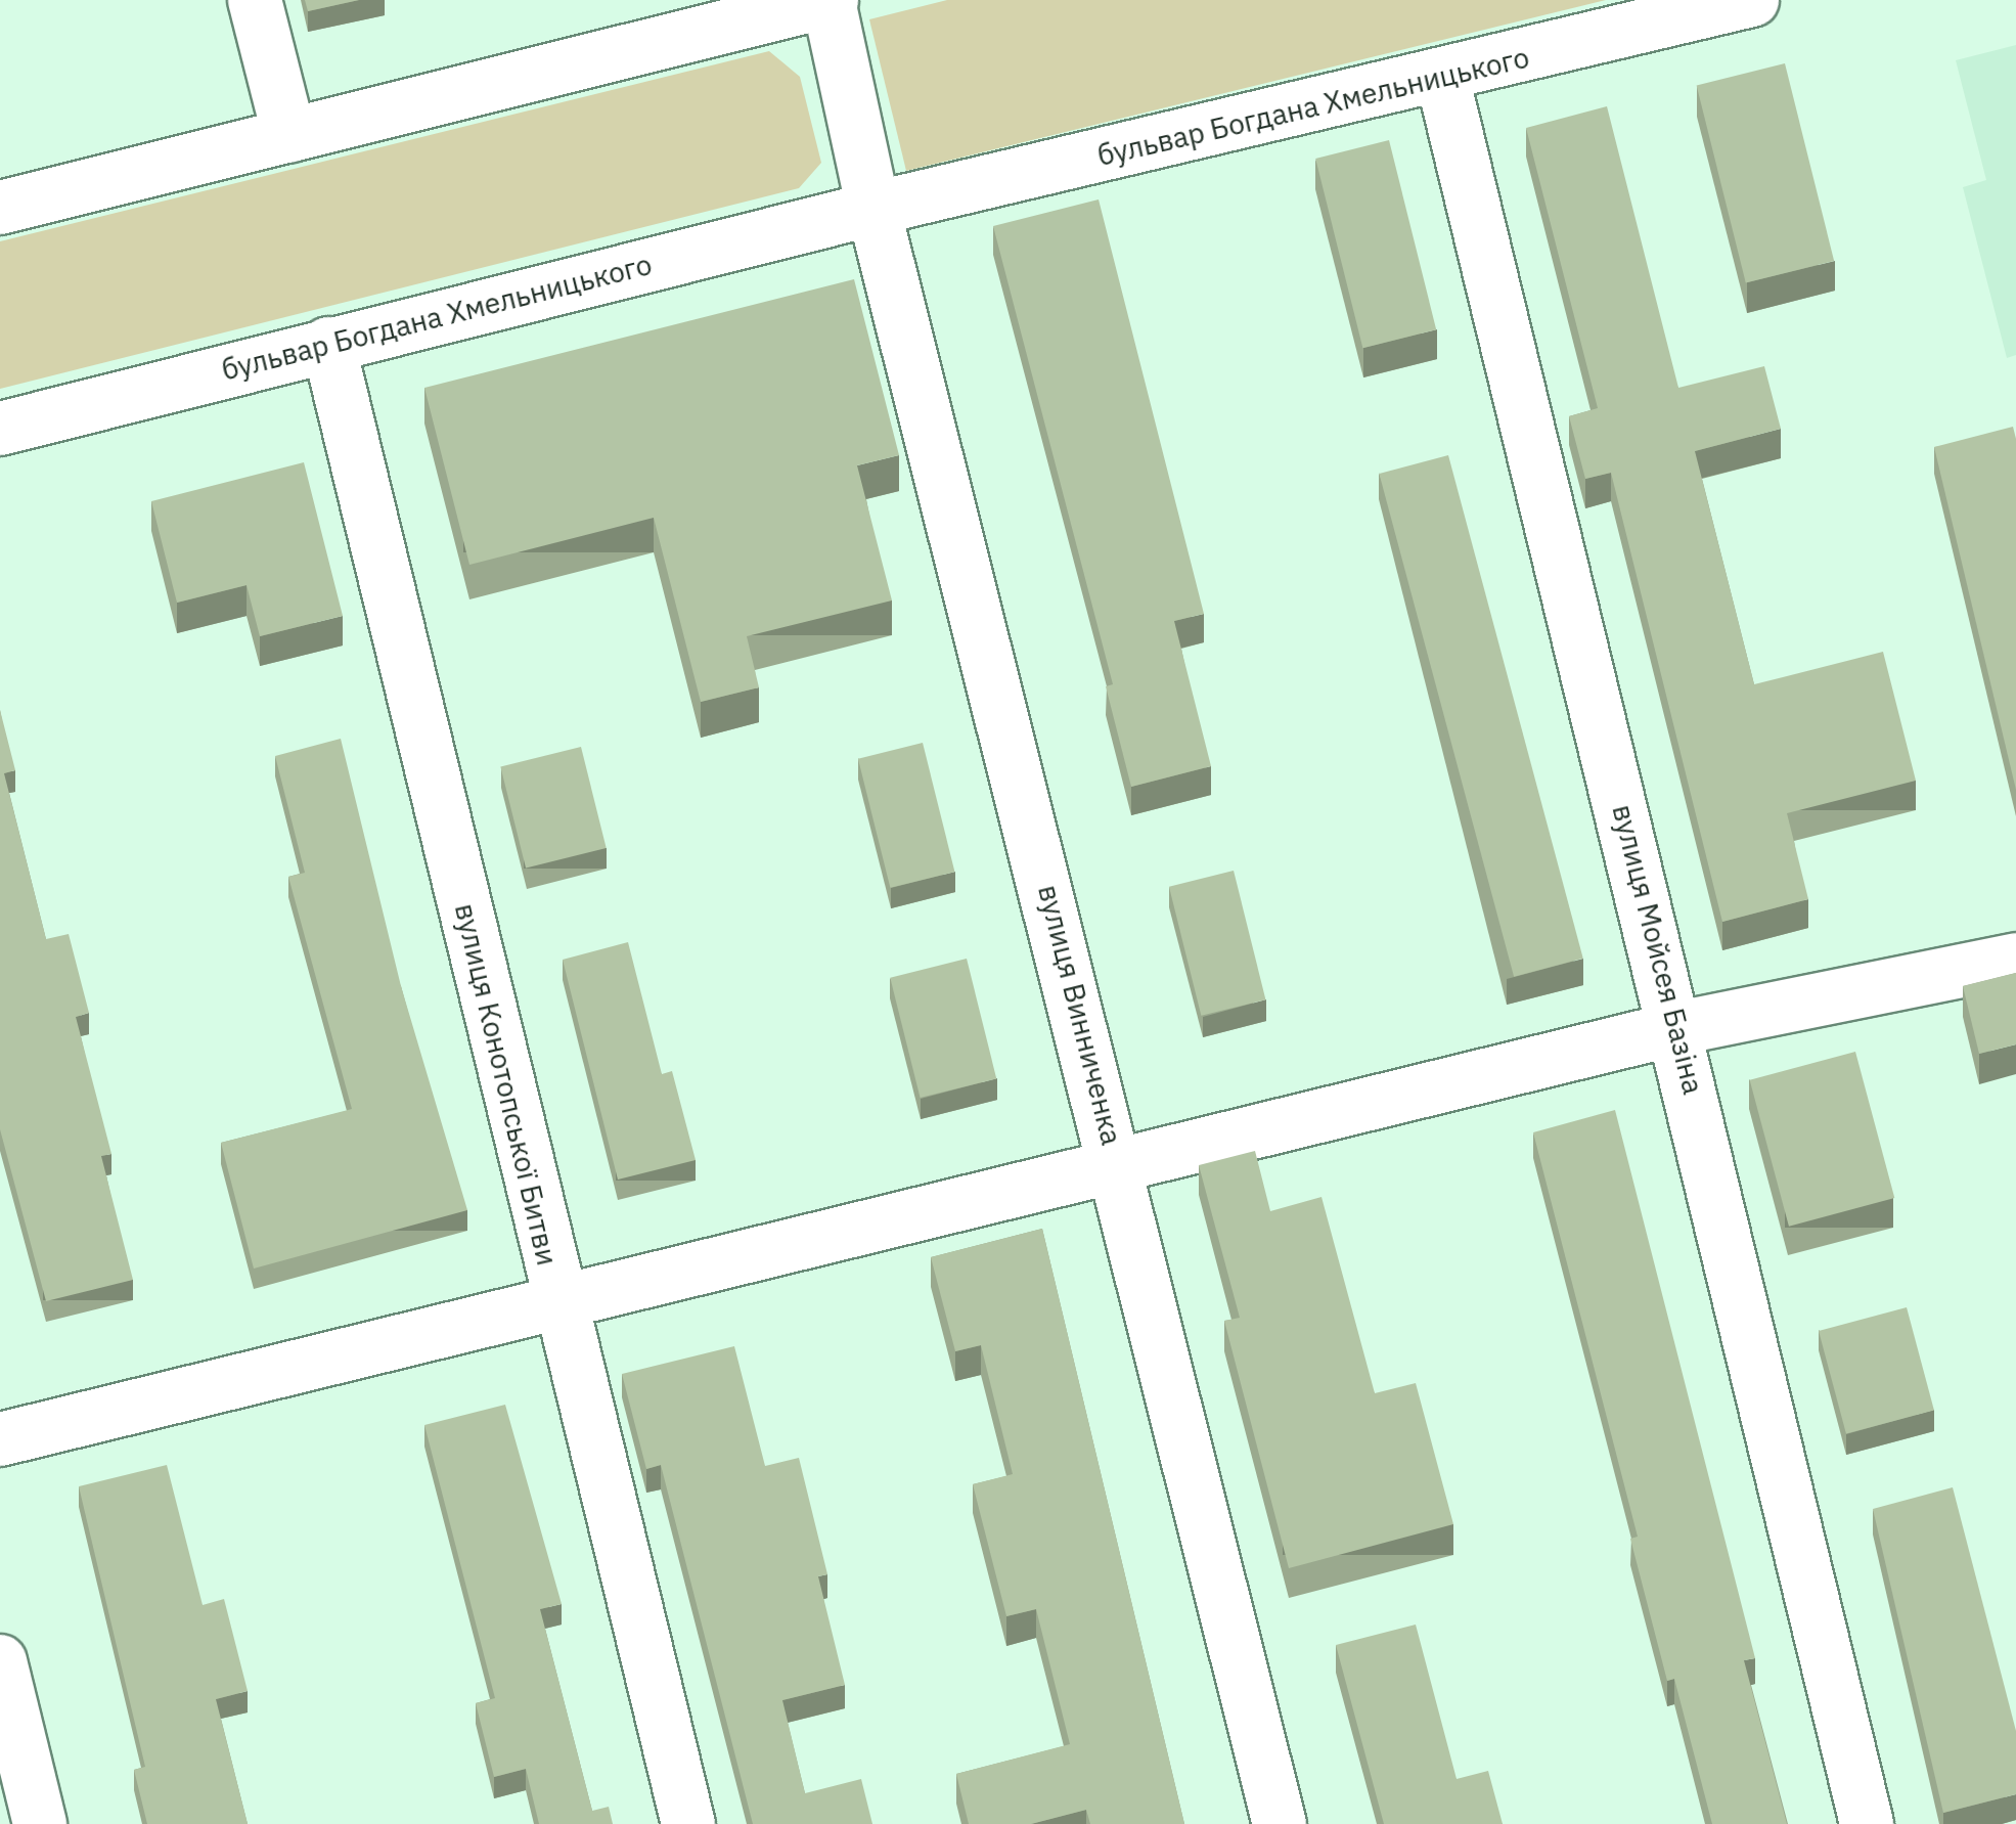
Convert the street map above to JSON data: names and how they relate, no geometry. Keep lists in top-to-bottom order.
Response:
{
  "streets": {
    "street": [
      "бульвар Богдана Хмельницького",
      "вулиця Мойсея Базіна",
      "вулиця Винниченка",
      "вулиця Конотопської Битви"
    ]
  },
  "crossings": [
    ["бульвар Богдана Хмельницького", "вулиця Мойсея Базіна"],
    ["бульвар Богдана Хмельницького", "вулиця Винниченка"],
    ["бульвар Богдана Хмельницького", "вулиця Конотопської Битви"]
  ]
}
